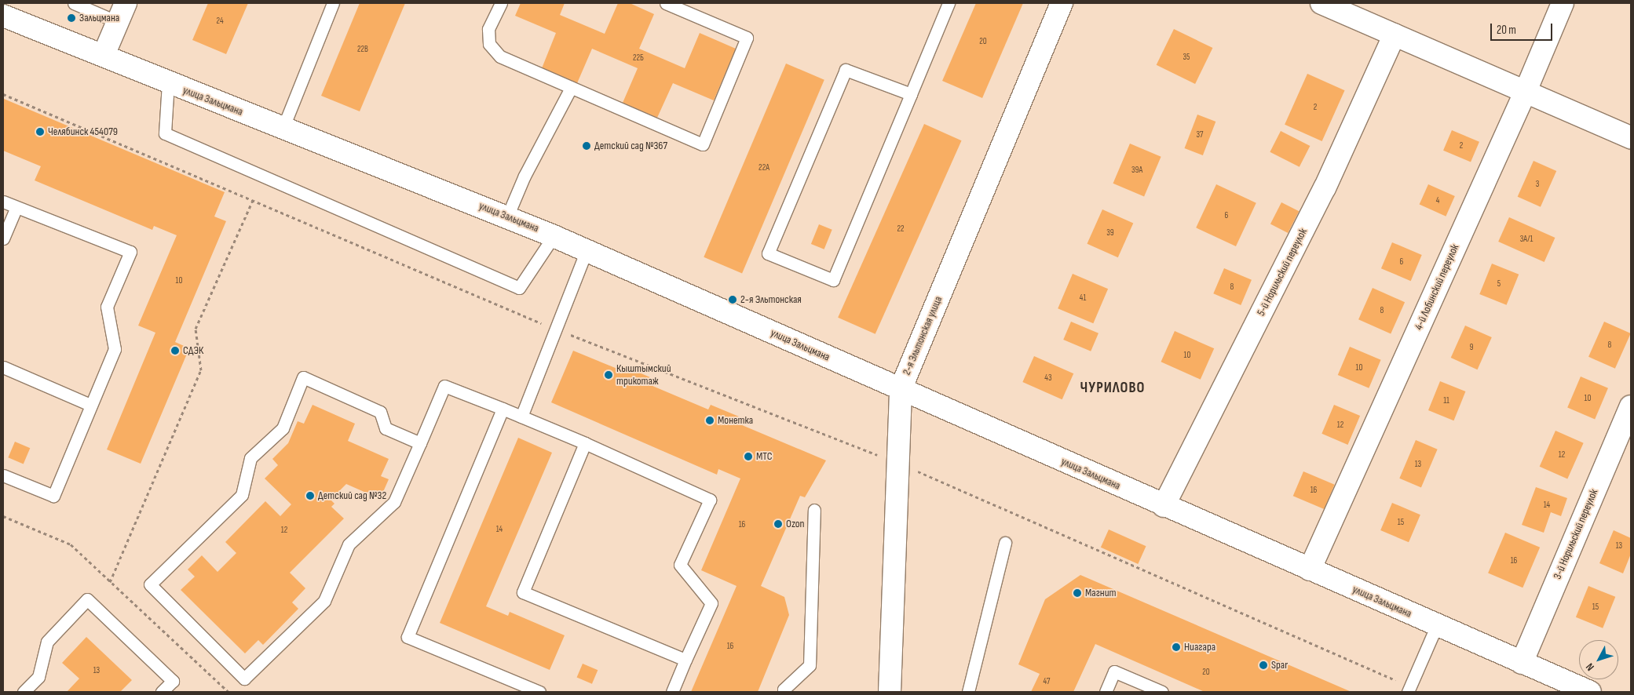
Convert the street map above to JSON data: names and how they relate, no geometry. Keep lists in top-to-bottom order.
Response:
{
  "streets": {
    "street": [
      "улица Зальцмана",
      "5-й Норильский переулок",
      "4-й Лобинский переулок",
      "2-я Эльтонская улица",
      "3-й Норильский переулок"
    ]
  },
  "crossings": [
    ["улица Зальцмана", "5-й Норильский переулок"],
    ["улица Зальцмана", "4-й Лобинский переулок"],
    ["улица Зальцмана", "2-я Эльтонская улица"],
    ["улица Зальцмана", "3-й Норильский переулок"]
  ],
  "districts": ["ЧУРИЛОВО"],
  "places": [
    "Зальцмана",
    "Челябинск 454079",
    "Детский сад №367",
    "2-я Эльтонская",
    "СДЭК",
    "Кыштымский трикотаж",
    "Монетка",
    "МТС",
    "Детский сад №32",
    "Ozon",
    "Магнит",
    "Ниагара",
    "Spar"
  ],
  "house_numbers": [
    "24",
    "20",
    "22В",
    "35",
    "22Б",
    "2",
    "37",
    "2",
    "22А",
    "39А",
    "3",
    "4",
    "6",
    "22",
    "39",
    "3А/1",
    "6",
    "10",
    "5",
    "8",
    "41",
    "8",
    "8",
    "9",
    "10",
    "10",
    "43",
    "10",
    "11",
    "12",
    "12",
    "13",
    "16",
    "14",
    "15",
    "16",
    "14",
    "12",
    "13",
    "16",
    "15",
    "16",
    "13",
    "20",
    "47"
  ],
  "scale_bar": "20 m",
  "north": "bottom left"
}
